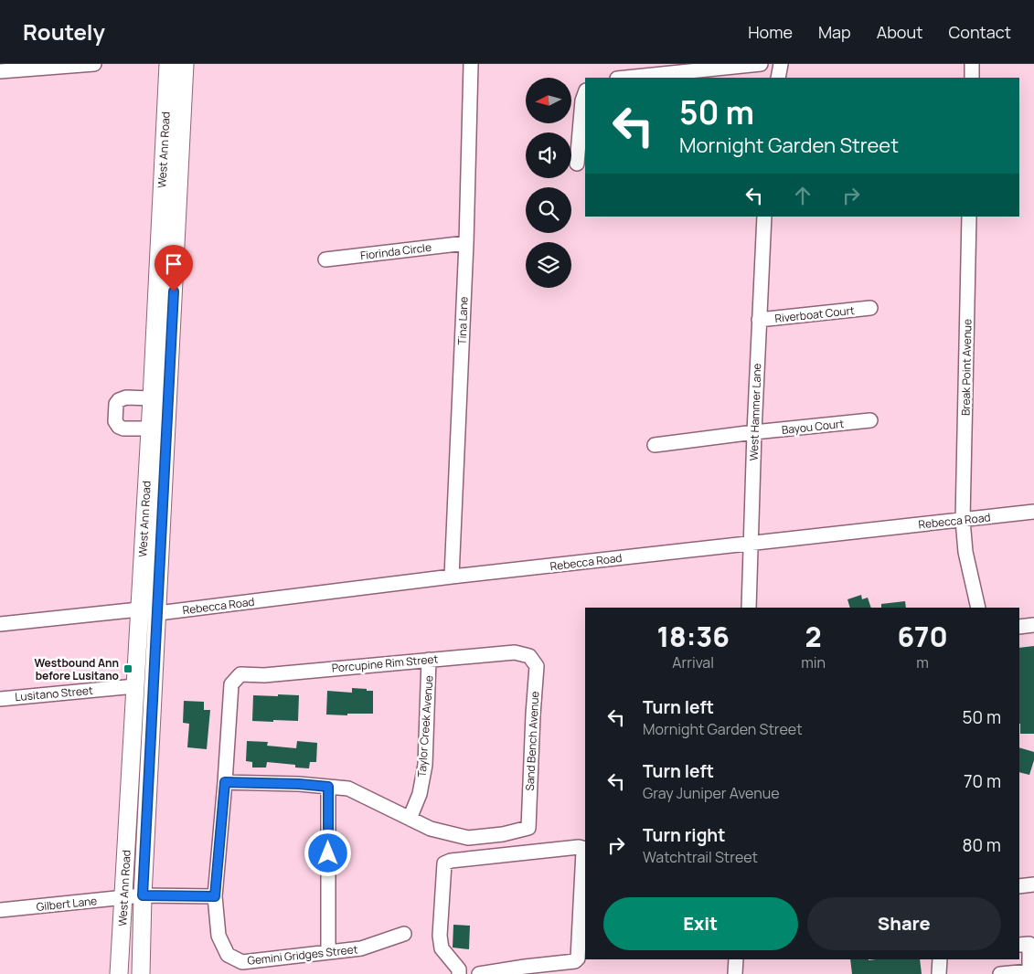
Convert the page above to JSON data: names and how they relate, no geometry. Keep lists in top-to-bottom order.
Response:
{
  "streets": {
    "main road": ["West Ann Road"],
    "street": [
      "Fiorinda Circle",
      "Riverboat Court",
      "Tina Lane",
      "Break Point Avenue",
      "West Hammer Lane",
      "Bayou Court",
      "Rebecca Road",
      "Porcupine Rim Street",
      "Lusitano Street",
      "Taylor Creek Avenue",
      "Sand Bench Avenue",
      "Gilbert Lane",
      "Gemini Gridges Street"
    ]
  },
  "crossings": [
    ["West Ann Road", "Rebecca Road"],
    ["West Ann Road", "Lusitano Street"],
    ["West Ann Road", "Gilbert Lane"],
    ["Fiorinda Circle", "Tina Lane"],
    ["Riverboat Court", "West Hammer Lane"],
    ["Tina Lane", "Rebecca Road"],
    ["Break Point Avenue", "Rebecca Road"],
    ["West Hammer Lane", "Bayou Court"],
    ["West Hammer Lane", "Rebecca Road"],
    ["Porcupine Rim Street", "Taylor Creek Avenue"],
    ["Porcupine Rim Street", "Sand Bench Avenue"],
    ["Taylor Creek Avenue", "Sand Bench Avenue"],
    ["Gilbert Lane", "Gemini Gridges Street"]
  ],
  "places": {
    "transit": ["Westbound Ann before Lusitano"]
  },
  "north": "left",
  "page": {
    "header": "Routely",
    "nav": [
      "Home",
      "Map",
      "About",
      "Contact"
    ],
    "turn": ["50 m", "Mornight Garden Street"],
    "eta": [
      "18:36",
      "Arrival",
      "2",
      "min",
      "670",
      "m"
    ],
    "list": [
      {
        "name": "Turn left",
        "note": "Mornight Garden Street",
        "value": "50 m"
      },
      {
        "name": "Turn left",
        "note": "Gray Juniper Avenue",
        "value": "70 m"
      },
      {
        "name": "Turn right",
        "note": "Watchtrail Street",
        "value": "80 m"
      }
    ],
    "buttons": ["Exit", "Share"]
  }
}
